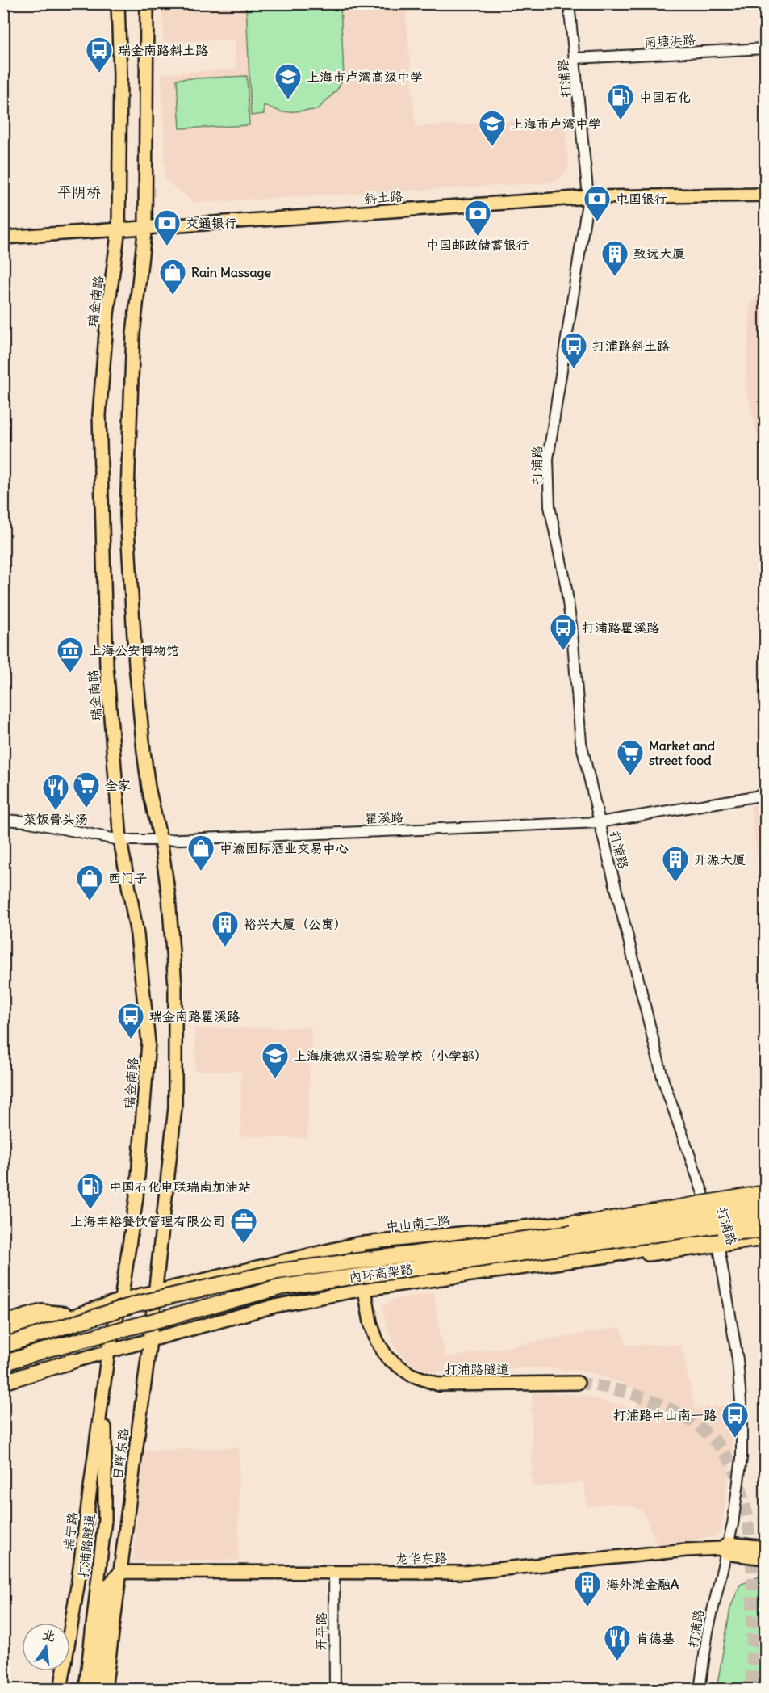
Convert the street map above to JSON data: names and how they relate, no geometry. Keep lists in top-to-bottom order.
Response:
{
  "streets": {
    "highway": ["内环高架路"],
    "main road": [
      "斜土路",
      "瑞金南路",
      "中山南二路",
      "打浦路隧道",
      "日晖东路",
      "瑞宁路",
      "龙华东路"
    ],
    "street": [
      "南塘浜路",
      "打浦路",
      "瞿溪路",
      "开平路"
    ]
  },
  "crossings": [
    ["南塘浜路", "打浦路"],
    ["打浦路", "斜土路"],
    ["打浦路", "瞿溪路"],
    ["打浦路", "中山南二路"],
    ["打浦路", "龙华东路"],
    ["斜土路", "瑞金南路"],
    ["瑞金南路", "瞿溪路"],
    ["瑞金南路", "中山南二路"],
    ["中山南二路", "打浦路隧道"],
    ["打浦路隧道", "瑞宁路"],
    ["日晖东路", "龙华东路"],
    ["龙华东路", "开平路"]
  ],
  "districts": ["平阴桥"],
  "places": {
    "bus stop": [
      "瑞金南路斜土路",
      "打浦路斜土路",
      "打浦路瞿溪路",
      "瑞金南路瞿溪路",
      "打浦路中山南一路"
    ],
    "school or university": ["上海市卢湾高级中学", "上海市卢湾中学", "上海康德双语实验学校（小学部）"],
    "fuel station": ["中国石化", "中国石化申联瑞南加油站"],
    "bank": ["中国银行", "中国邮政储蓄银行", "交通银行"],
    "building": [
      "致远大厦",
      "开源大厦",
      "裕兴大厦（公寓）",
      "海外滩金融A"
    ],
    "shop": ["Rain Massage", "中渝国际酒业交易中心", "西门子"],
    "museum": ["上海公安博物馆"],
    "supermarket": ["Market and street food", "全家"],
    "restaurant": ["菜饭骨头汤", "肯德基"],
    "office": ["上海丰裕餐饮管理有限公司"]
  },
  "north": "top"
}
